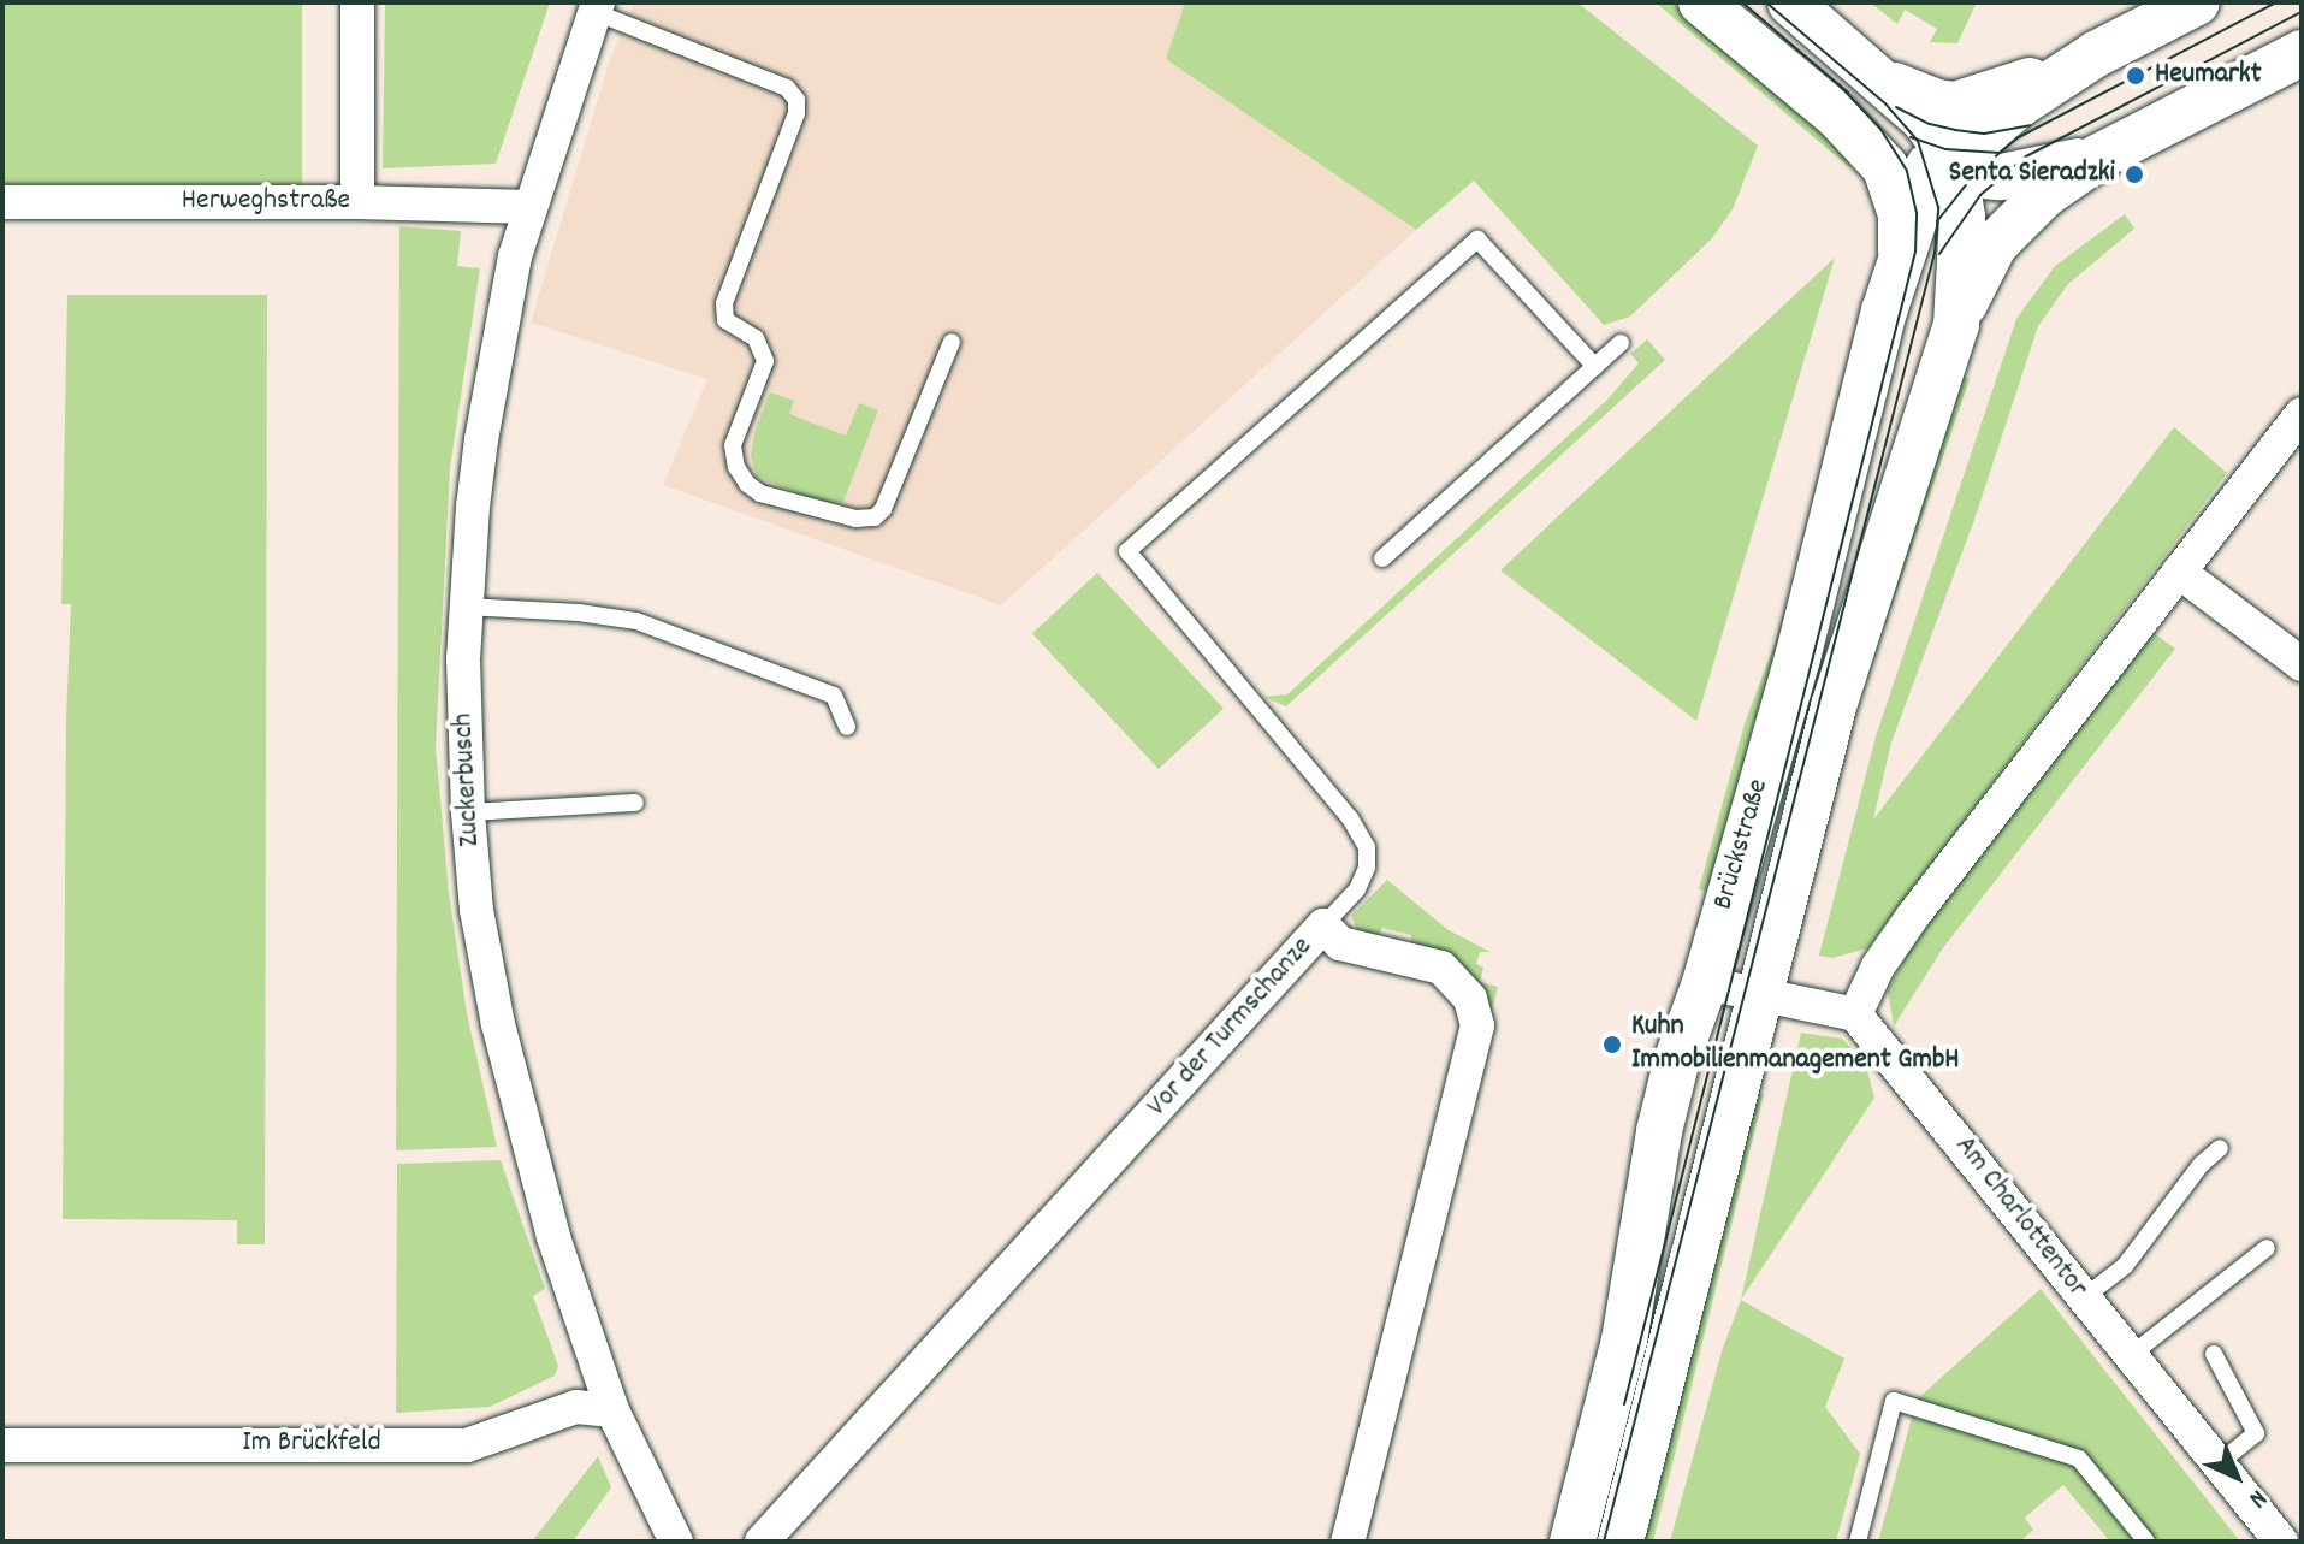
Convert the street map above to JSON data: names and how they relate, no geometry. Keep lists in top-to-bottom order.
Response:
{
  "streets": {
    "main road": ["Brückstraße"],
    "street": [
      "Herweghstraße",
      "Zuckerbusch",
      "Vor der Turmschanze",
      "Am Charlottentor",
      "Im Brückfeld"
    ]
  },
  "crossings": [
    ["Herweghstraße", "Zuckerbusch"],
    ["Zuckerbusch", "Im Brückfeld"]
  ],
  "places": ["Heumarkt", "Senta Sieradzki", "Kuhn Immobilienmanagement GmbH"],
  "north": "bottom right"
}
